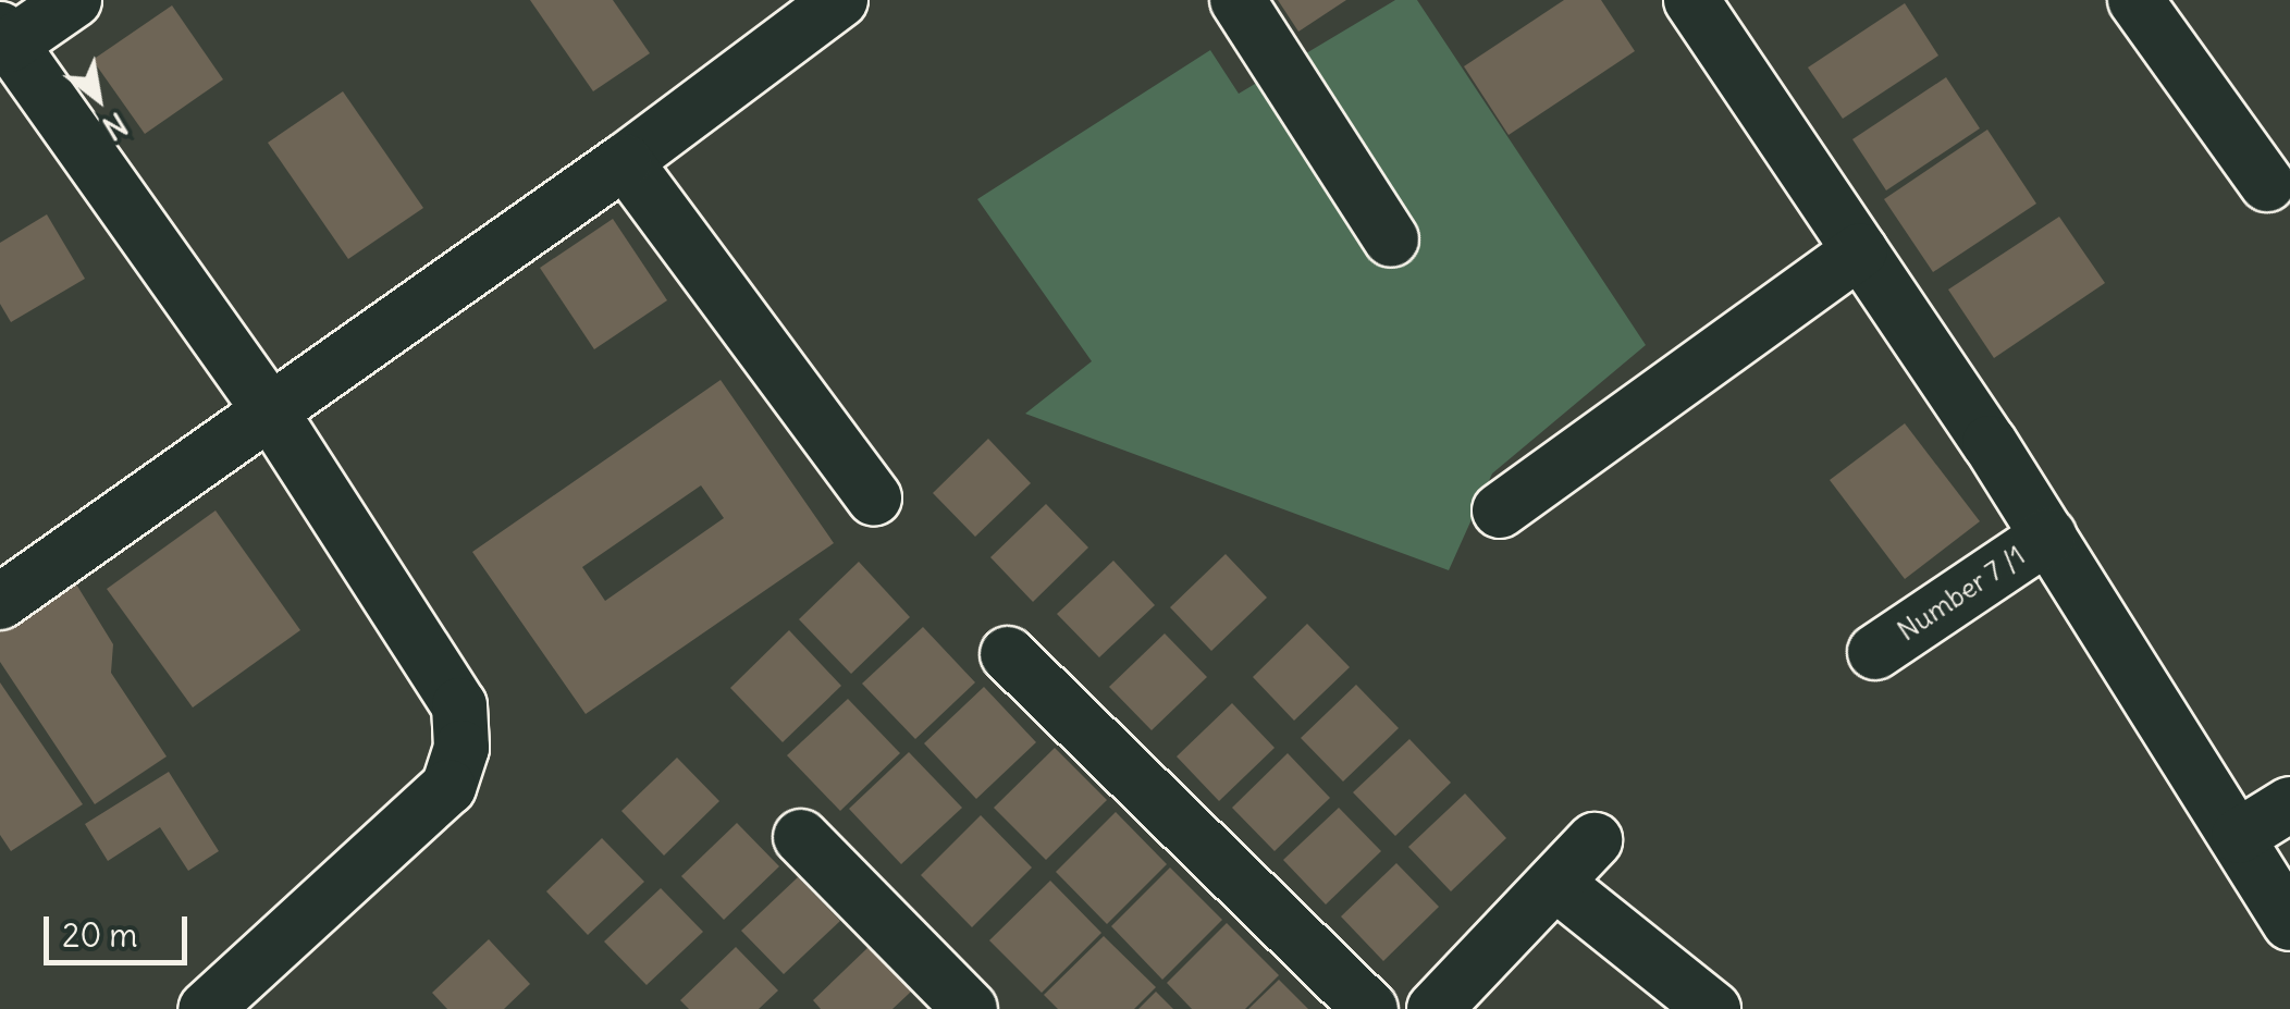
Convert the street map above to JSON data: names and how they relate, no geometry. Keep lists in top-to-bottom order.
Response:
{
  "streets": {
    "street": ["Number 7 /1"]
  },
  "scale_bar": "20 m",
  "north": "bottom right"
}
